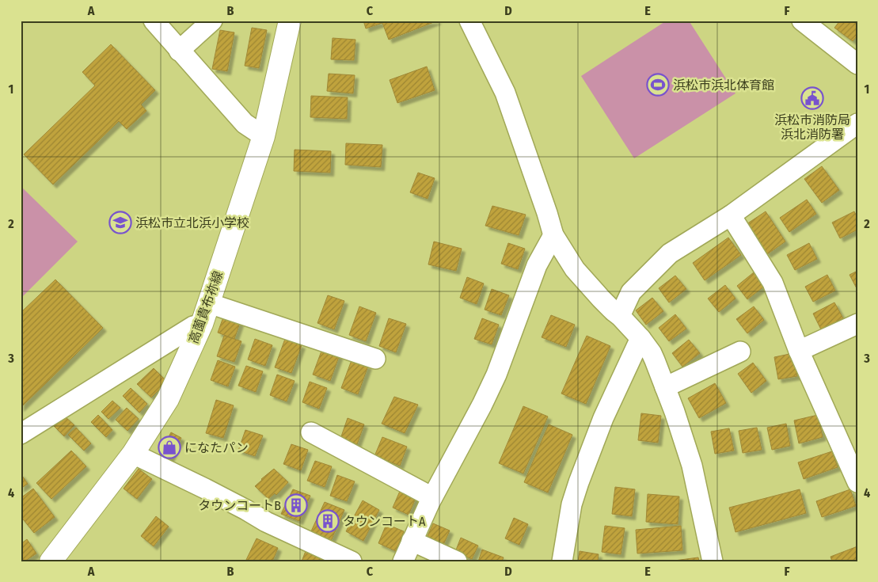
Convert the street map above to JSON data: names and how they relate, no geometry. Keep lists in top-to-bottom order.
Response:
{
  "streets": {
    "main road": ["高薗貴布祢線"]
  },
  "places": {
    "sports": ["浜松市浜北体育館"],
    "public building": ["浜松市消防局 浜北消防署"],
    "school or university": ["浜松市立北浜小学校"],
    "shop": ["になたパン"],
    "building": ["タウンコートB", "タウンコートA"]
  },
  "grid": {
    "columns": [
      "A",
      "B",
      "C",
      "D",
      "E",
      "F"
    ],
    "rows": [
      "1",
      "2",
      "3",
      "4"
    ]
  }
}
